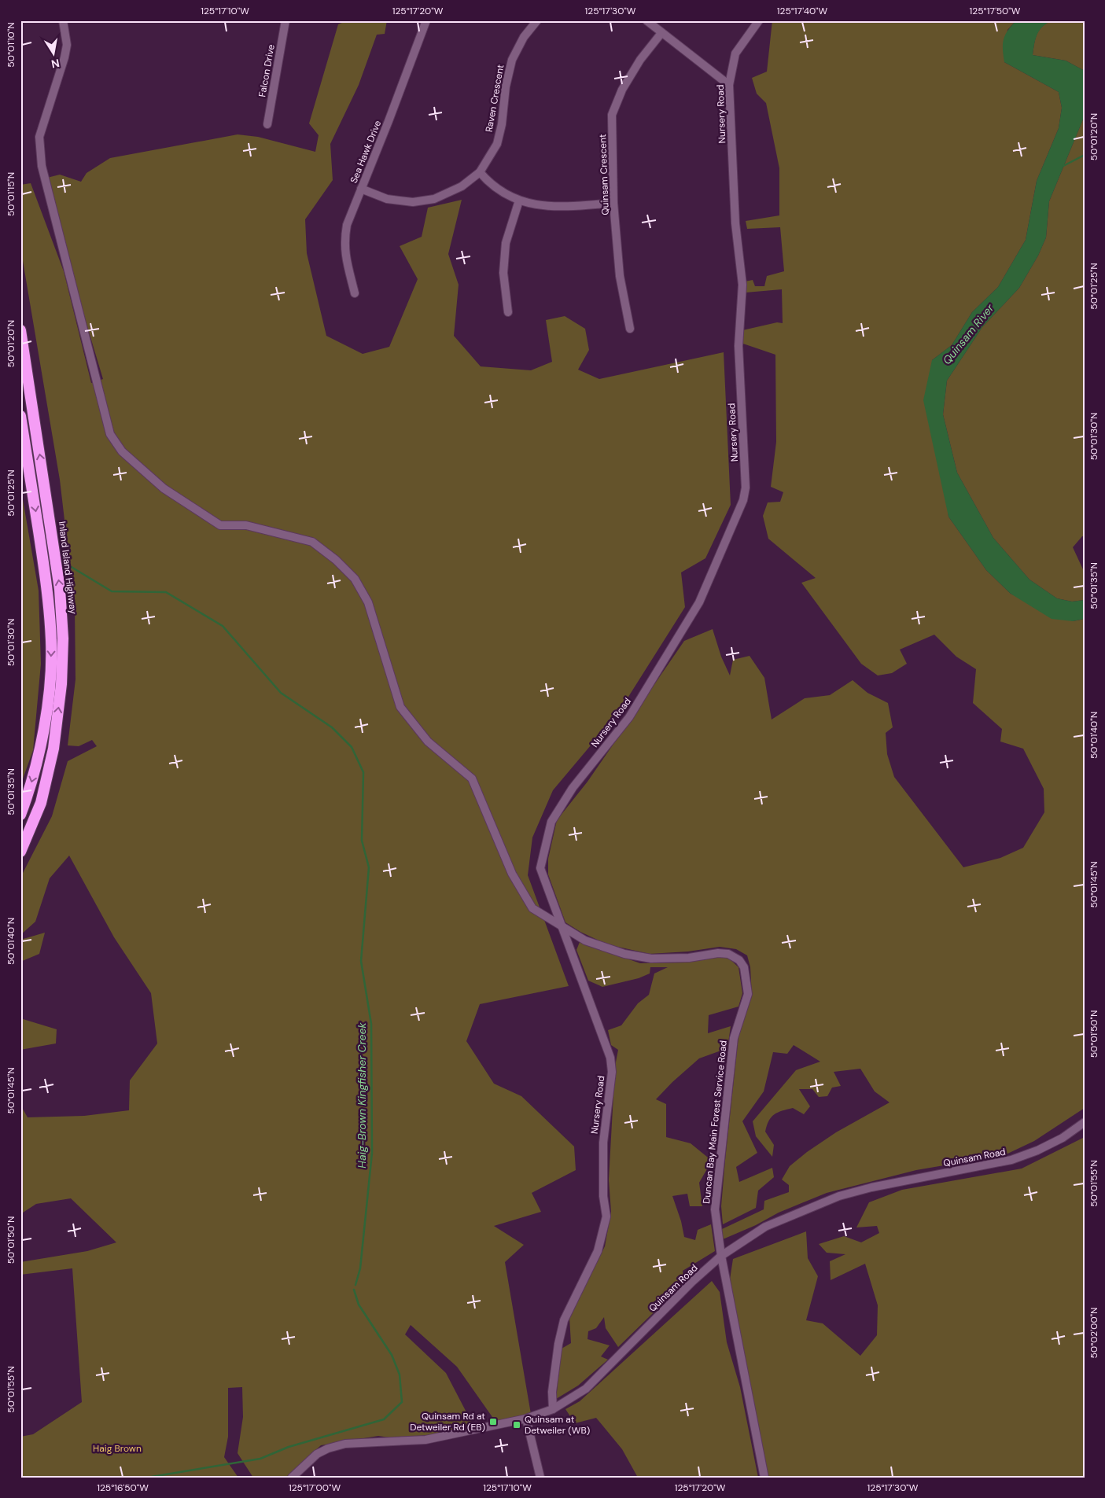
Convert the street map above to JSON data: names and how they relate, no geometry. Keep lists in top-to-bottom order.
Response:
{
  "streets": {
    "highway": ["Inland Island Highway"],
    "street": [
      "Falcon Drive",
      "Raven Crescent",
      "Nursery Road",
      "Sea Hawk Drive",
      "Quinsam Crescent",
      "Duncan Bay Main Forest Service Road",
      "Quinsam Road"
    ]
  },
  "crossings": [
    ["Raven Crescent", "Sea Hawk Drive"],
    ["Nursery Road", "Duncan Bay Main Forest Service Road"],
    ["Nursery Road", "Quinsam Road"],
    ["Duncan Bay Main Forest Service Road", "Quinsam Road"]
  ],
  "water": ["Quinsam River", "Haig-Brown Kingfisher Creek"],
  "parks": ["Haig Brown"],
  "places": {
    "transit": ["Quinsam Rd at Detweiler Rd (EB)", "Quinsam at Detweiler (WB)"]
  },
  "north": "bottom",
  "coordinates": [
    "125°17'10\"W",
    "125°17'20\"W",
    "125°17'30\"W",
    "125°17'40\"W",
    "125°17'50\"W",
    "50°01'10\"N",
    "50°01'20\"N",
    "50°01'15\"N",
    "50°01'25\"N",
    "50°01'30\"N",
    "50°01'35\"N",
    "50°01'40\"N",
    "50°01'45\"N",
    "50°01'50\"N",
    "50°01'55\"N",
    "50°02'00\"N",
    "125°16'50\"W",
    "125°17'00\"W"
  ]
}
